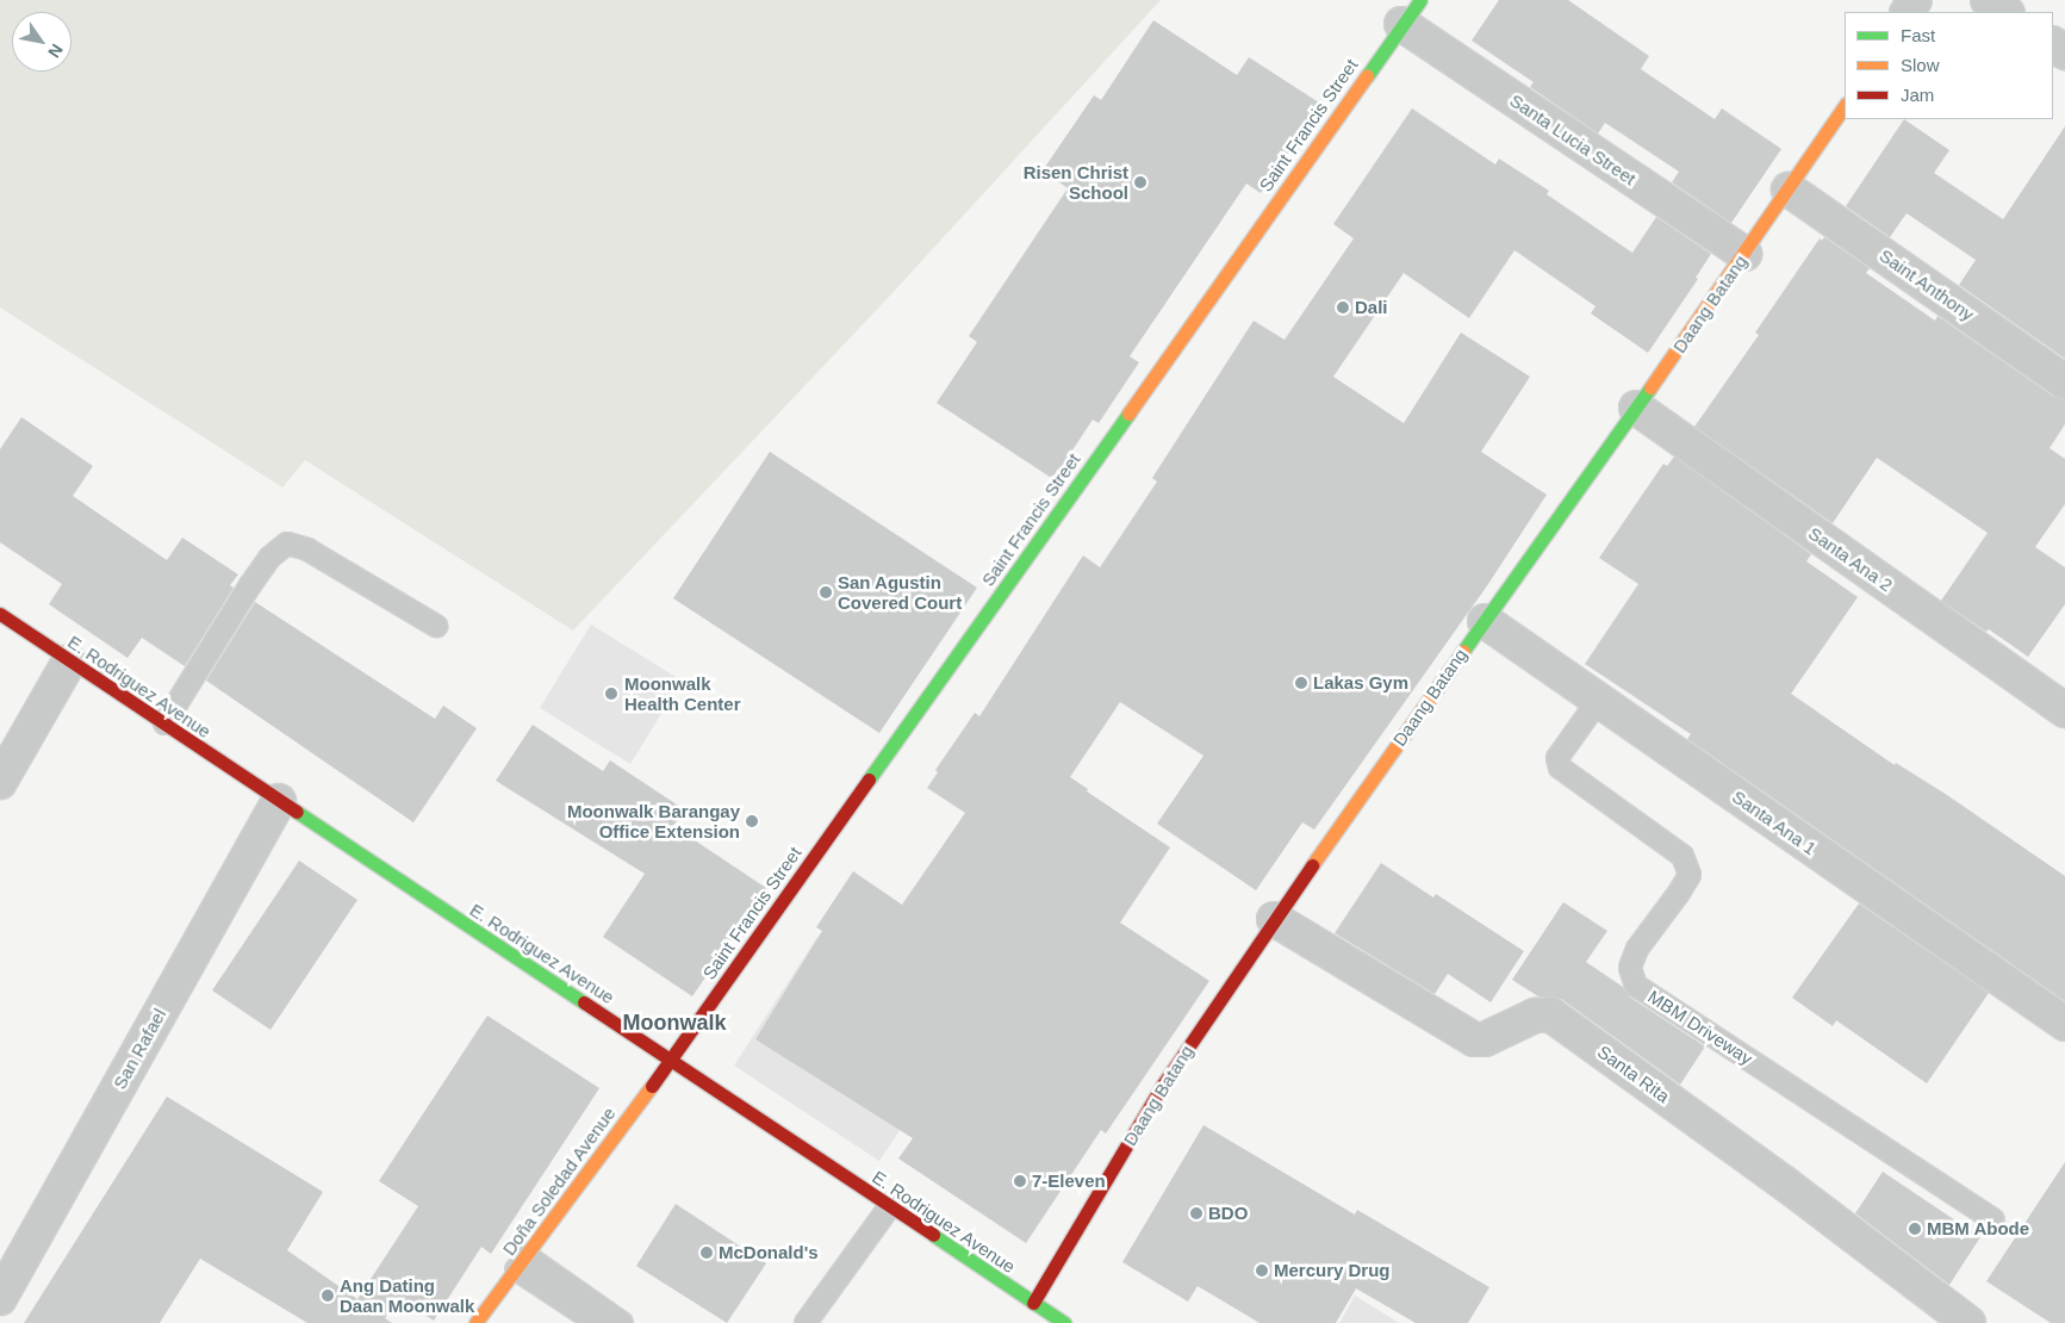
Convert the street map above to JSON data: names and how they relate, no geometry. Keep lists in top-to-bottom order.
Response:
{
  "streets": {
    "street": [
      "Saint Francis Street",
      "Santa Lucia Street",
      "Saint Anthony",
      "Daang Batang",
      "Santa Ana 2",
      "E. Rodriguez Avenue",
      "Santa Ana 1",
      "San Rafael",
      "Santa Rita",
      "Doña Soledad Avenue"
    ],
    "lane": ["MBM Driveway"]
  },
  "crossings": [
    ["Saint Francis Street", "Santa Lucia Street"],
    ["Saint Francis Street", "E. Rodriguez Avenue"],
    ["Saint Francis Street", "Doña Soledad Avenue"],
    ["Santa Lucia Street", "Daang Batang"],
    ["Saint Anthony", "Daang Batang"],
    ["Daang Batang", "Santa Ana 2"],
    ["Daang Batang", "E. Rodriguez Avenue"],
    ["Daang Batang", "Santa Ana 1"],
    ["Daang Batang", "Santa Rita"],
    ["E. Rodriguez Avenue", "San Rafael"],
    ["E. Rodriguez Avenue", "Doña Soledad Avenue"],
    ["Santa Ana 1", "MBM Driveway"]
  ],
  "districts": ["Moonwalk"],
  "places": [
    "Risen Christ School",
    "Dali",
    "San Agustin Covered Court",
    "Lakas Gym",
    "Moonwalk Health Center",
    "Moonwalk Barangay Office Extension",
    "7-Eleven",
    "BDO",
    "MBM Abode",
    "McDonald's",
    "Mercury Drug",
    "Ang Dating Daan Moonwalk"
  ],
  "legend": ["Fast", "Slow", "Jam"],
  "north": "bottom right"
}
